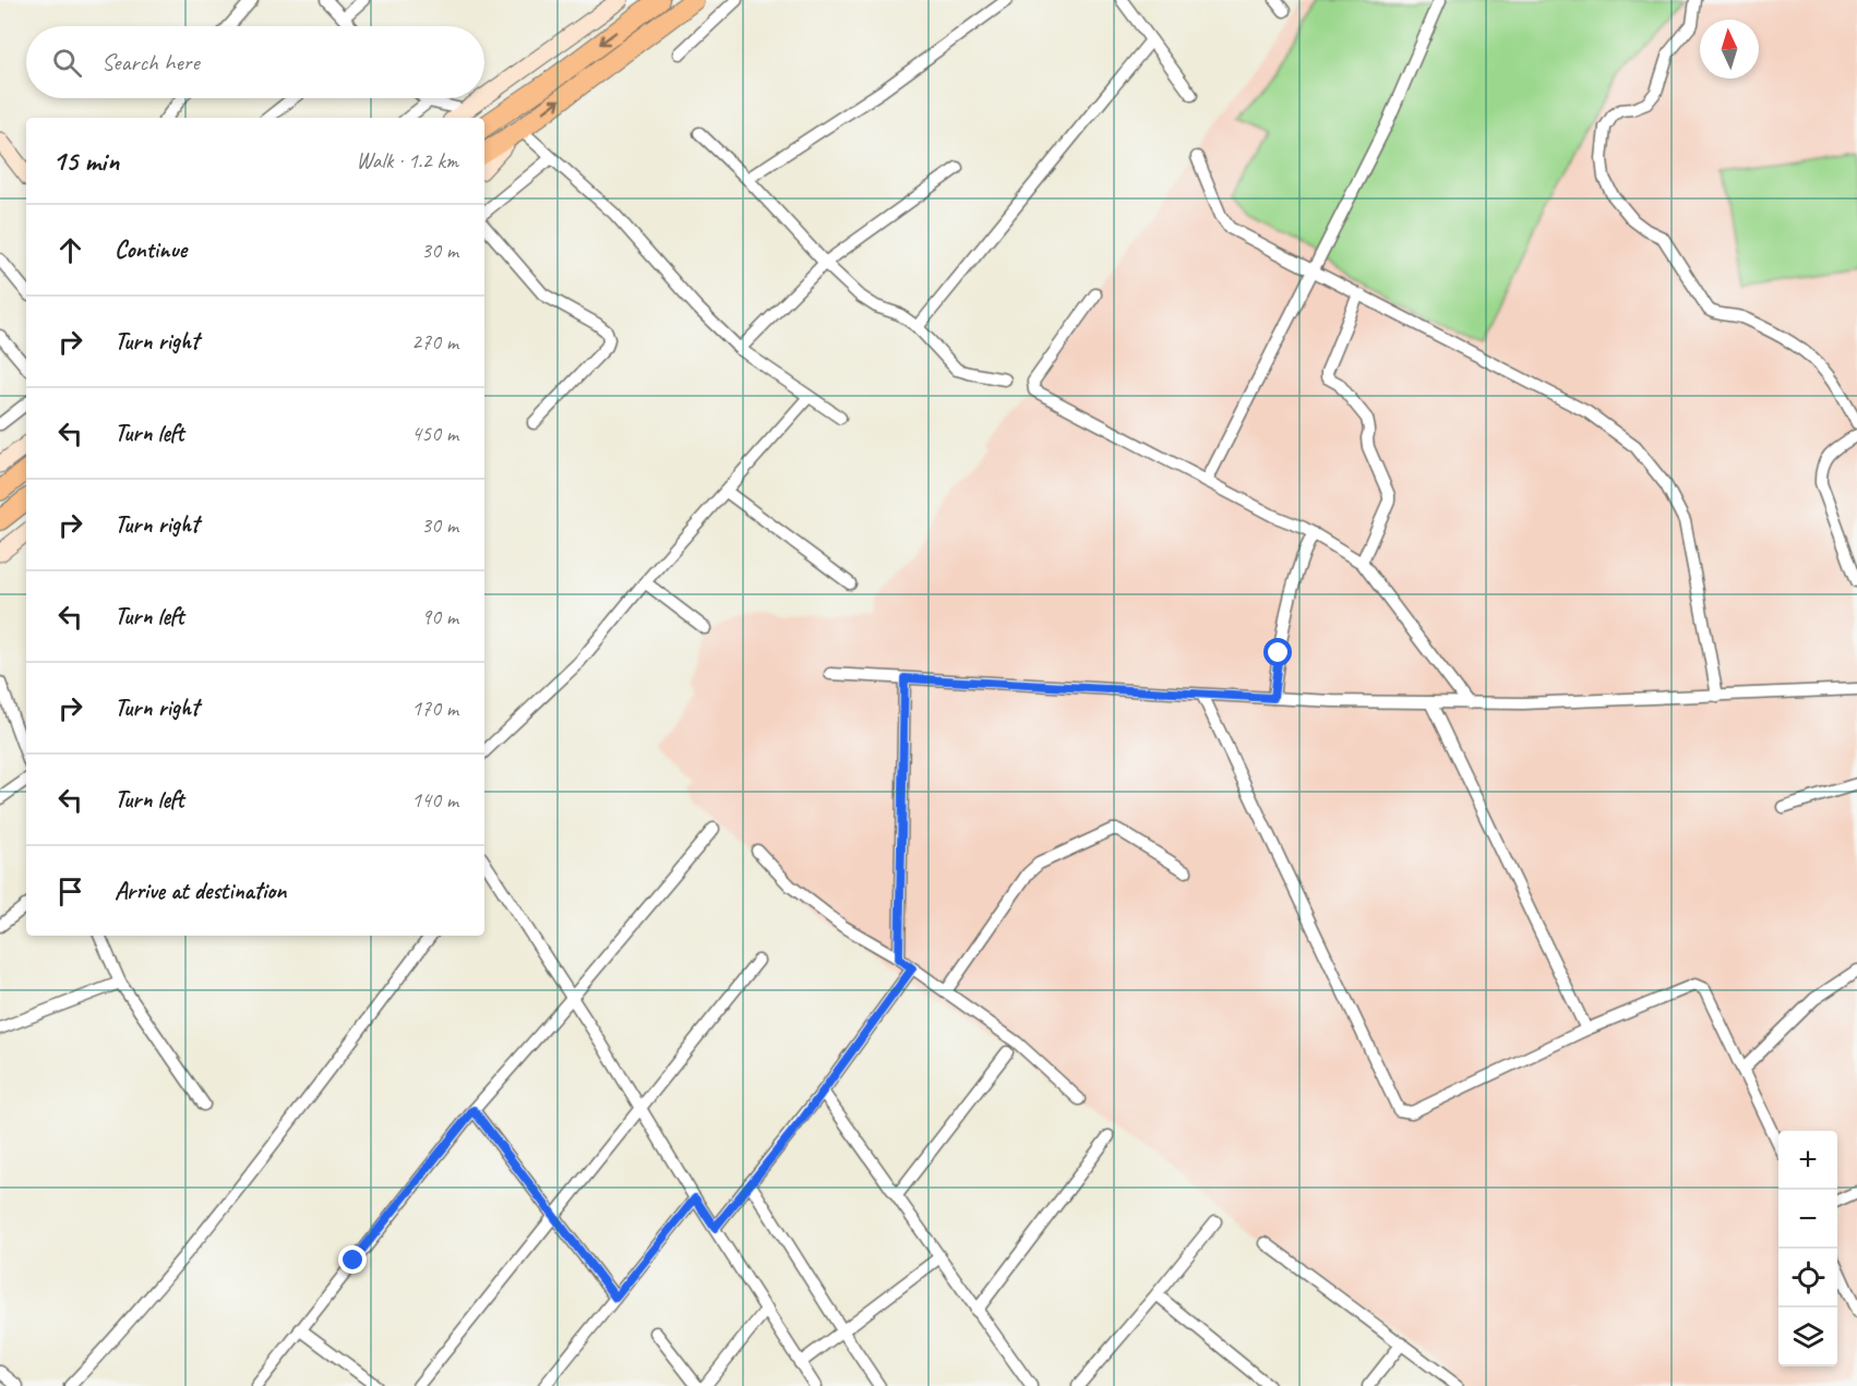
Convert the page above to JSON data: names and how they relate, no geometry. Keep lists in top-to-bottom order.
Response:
{
  "north": "top",
  "page": {
    "search": "Search here",
    "heading": ["15 min", "Walk · 1.2 km"],
    "list": [
      ["Continue", "30 m"],
      ["Turn right", "270 m"],
      ["Turn left", "450 m"],
      ["Turn right", "30 m"],
      ["Turn left", "90 m"],
      ["Turn right", "170 m"],
      ["Turn left", "140 m"],
      "Arrive at destination"
    ],
    "map_buttons": ["+", "−"]
  }
}
